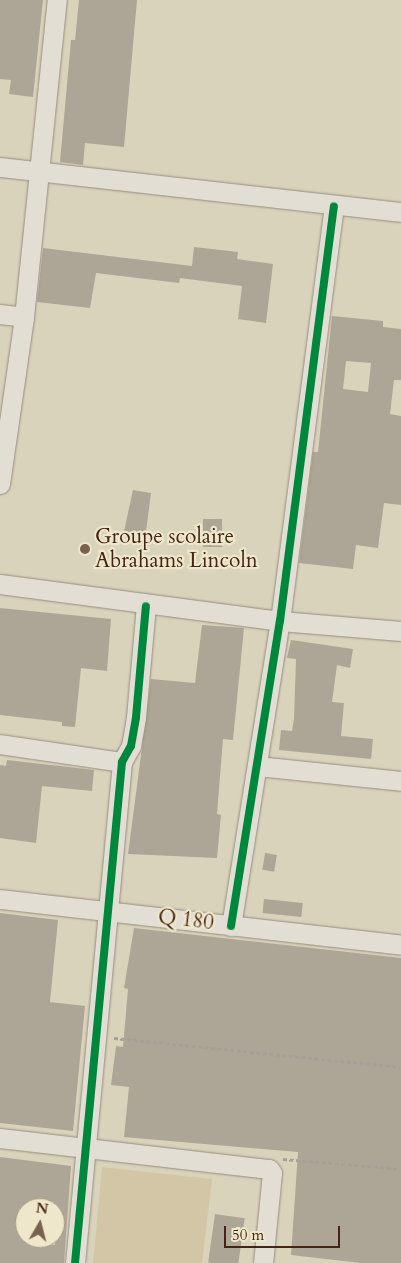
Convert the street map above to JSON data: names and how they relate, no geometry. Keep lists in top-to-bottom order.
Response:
{
  "streets": {
    "street": ["Q 180"]
  },
  "places": ["Groupe scolaire Abrahams Lincoln"],
  "scale_bar": "50 m",
  "north": "top"
}
